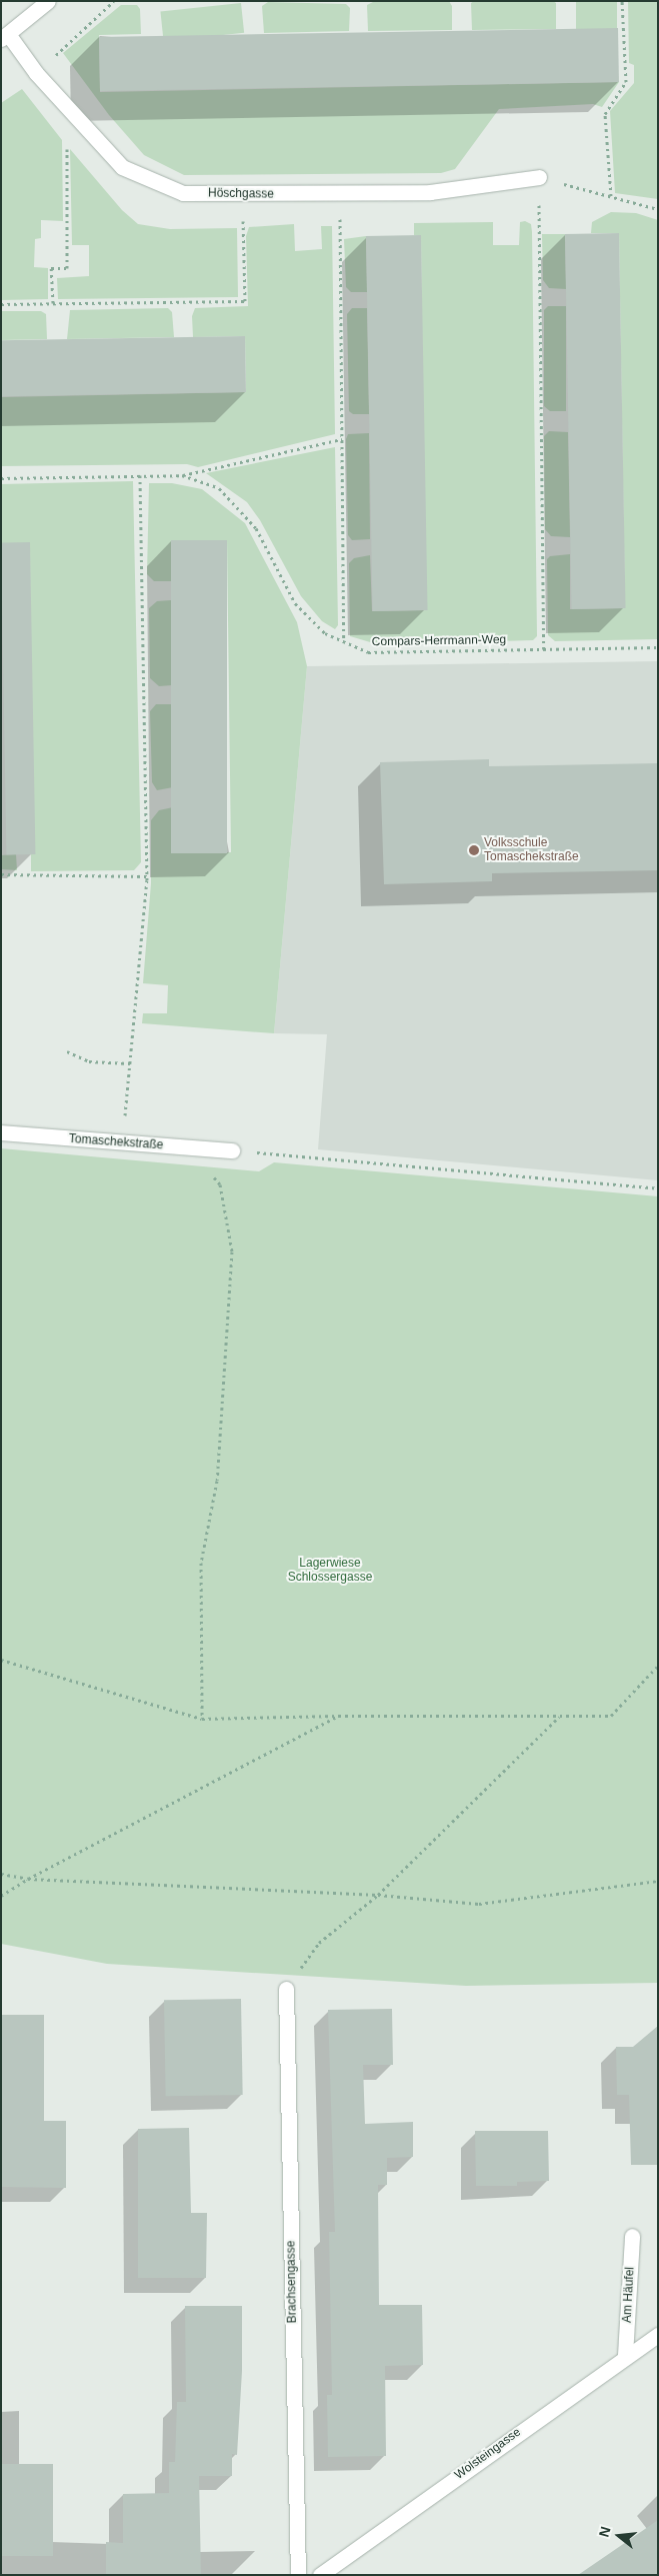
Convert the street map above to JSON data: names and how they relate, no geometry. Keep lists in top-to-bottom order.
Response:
{
  "streets": {
    "street": [
      "Höschgasse",
      "Tomaschekstraße",
      "Brachsengasse",
      "Am Häufel",
      "Wolsteingasse"
    ],
    "path": ["Compars-Herrmann-Weg"]
  },
  "crossings": [
    ["Am Häufel", "Wolsteingasse"]
  ],
  "parks": ["Lagerwiese Schlossergasse"],
  "places": ["Volksschule Tomaschekstraße"],
  "north": "left"
}
